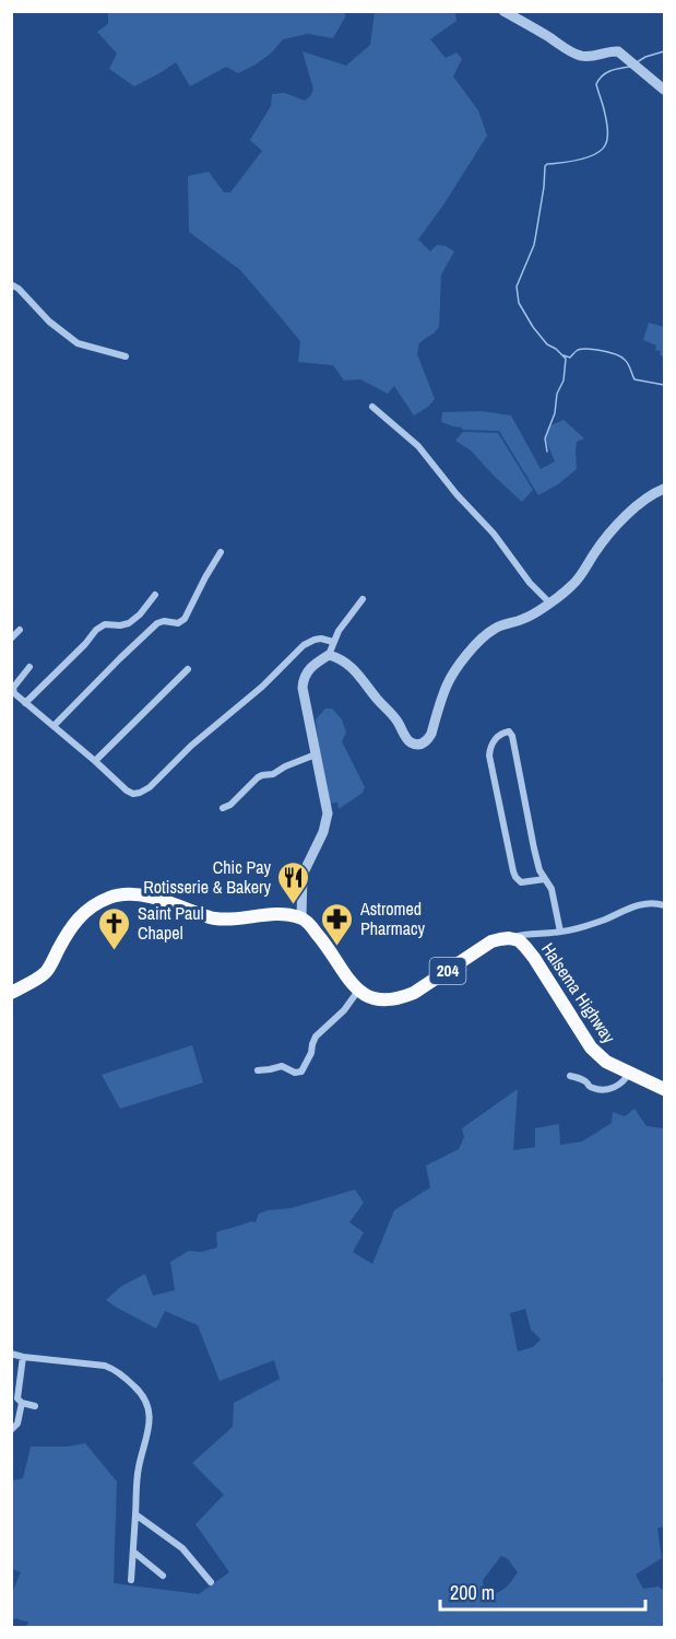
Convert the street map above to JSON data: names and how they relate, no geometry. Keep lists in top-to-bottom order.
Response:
{
  "streets": {
    "highway": ["204", "Halsema Highway"]
  },
  "crossings": [
    ["204", "Halsema Highway"]
  ],
  "places": {
    "restaurant": ["Chic Pay Rotisserie & Bakery"],
    "pharmacy": ["Astromed Pharmacy"],
    "church": ["Saint Paul Chapel"]
  },
  "scale_bar": "200 m"
}
